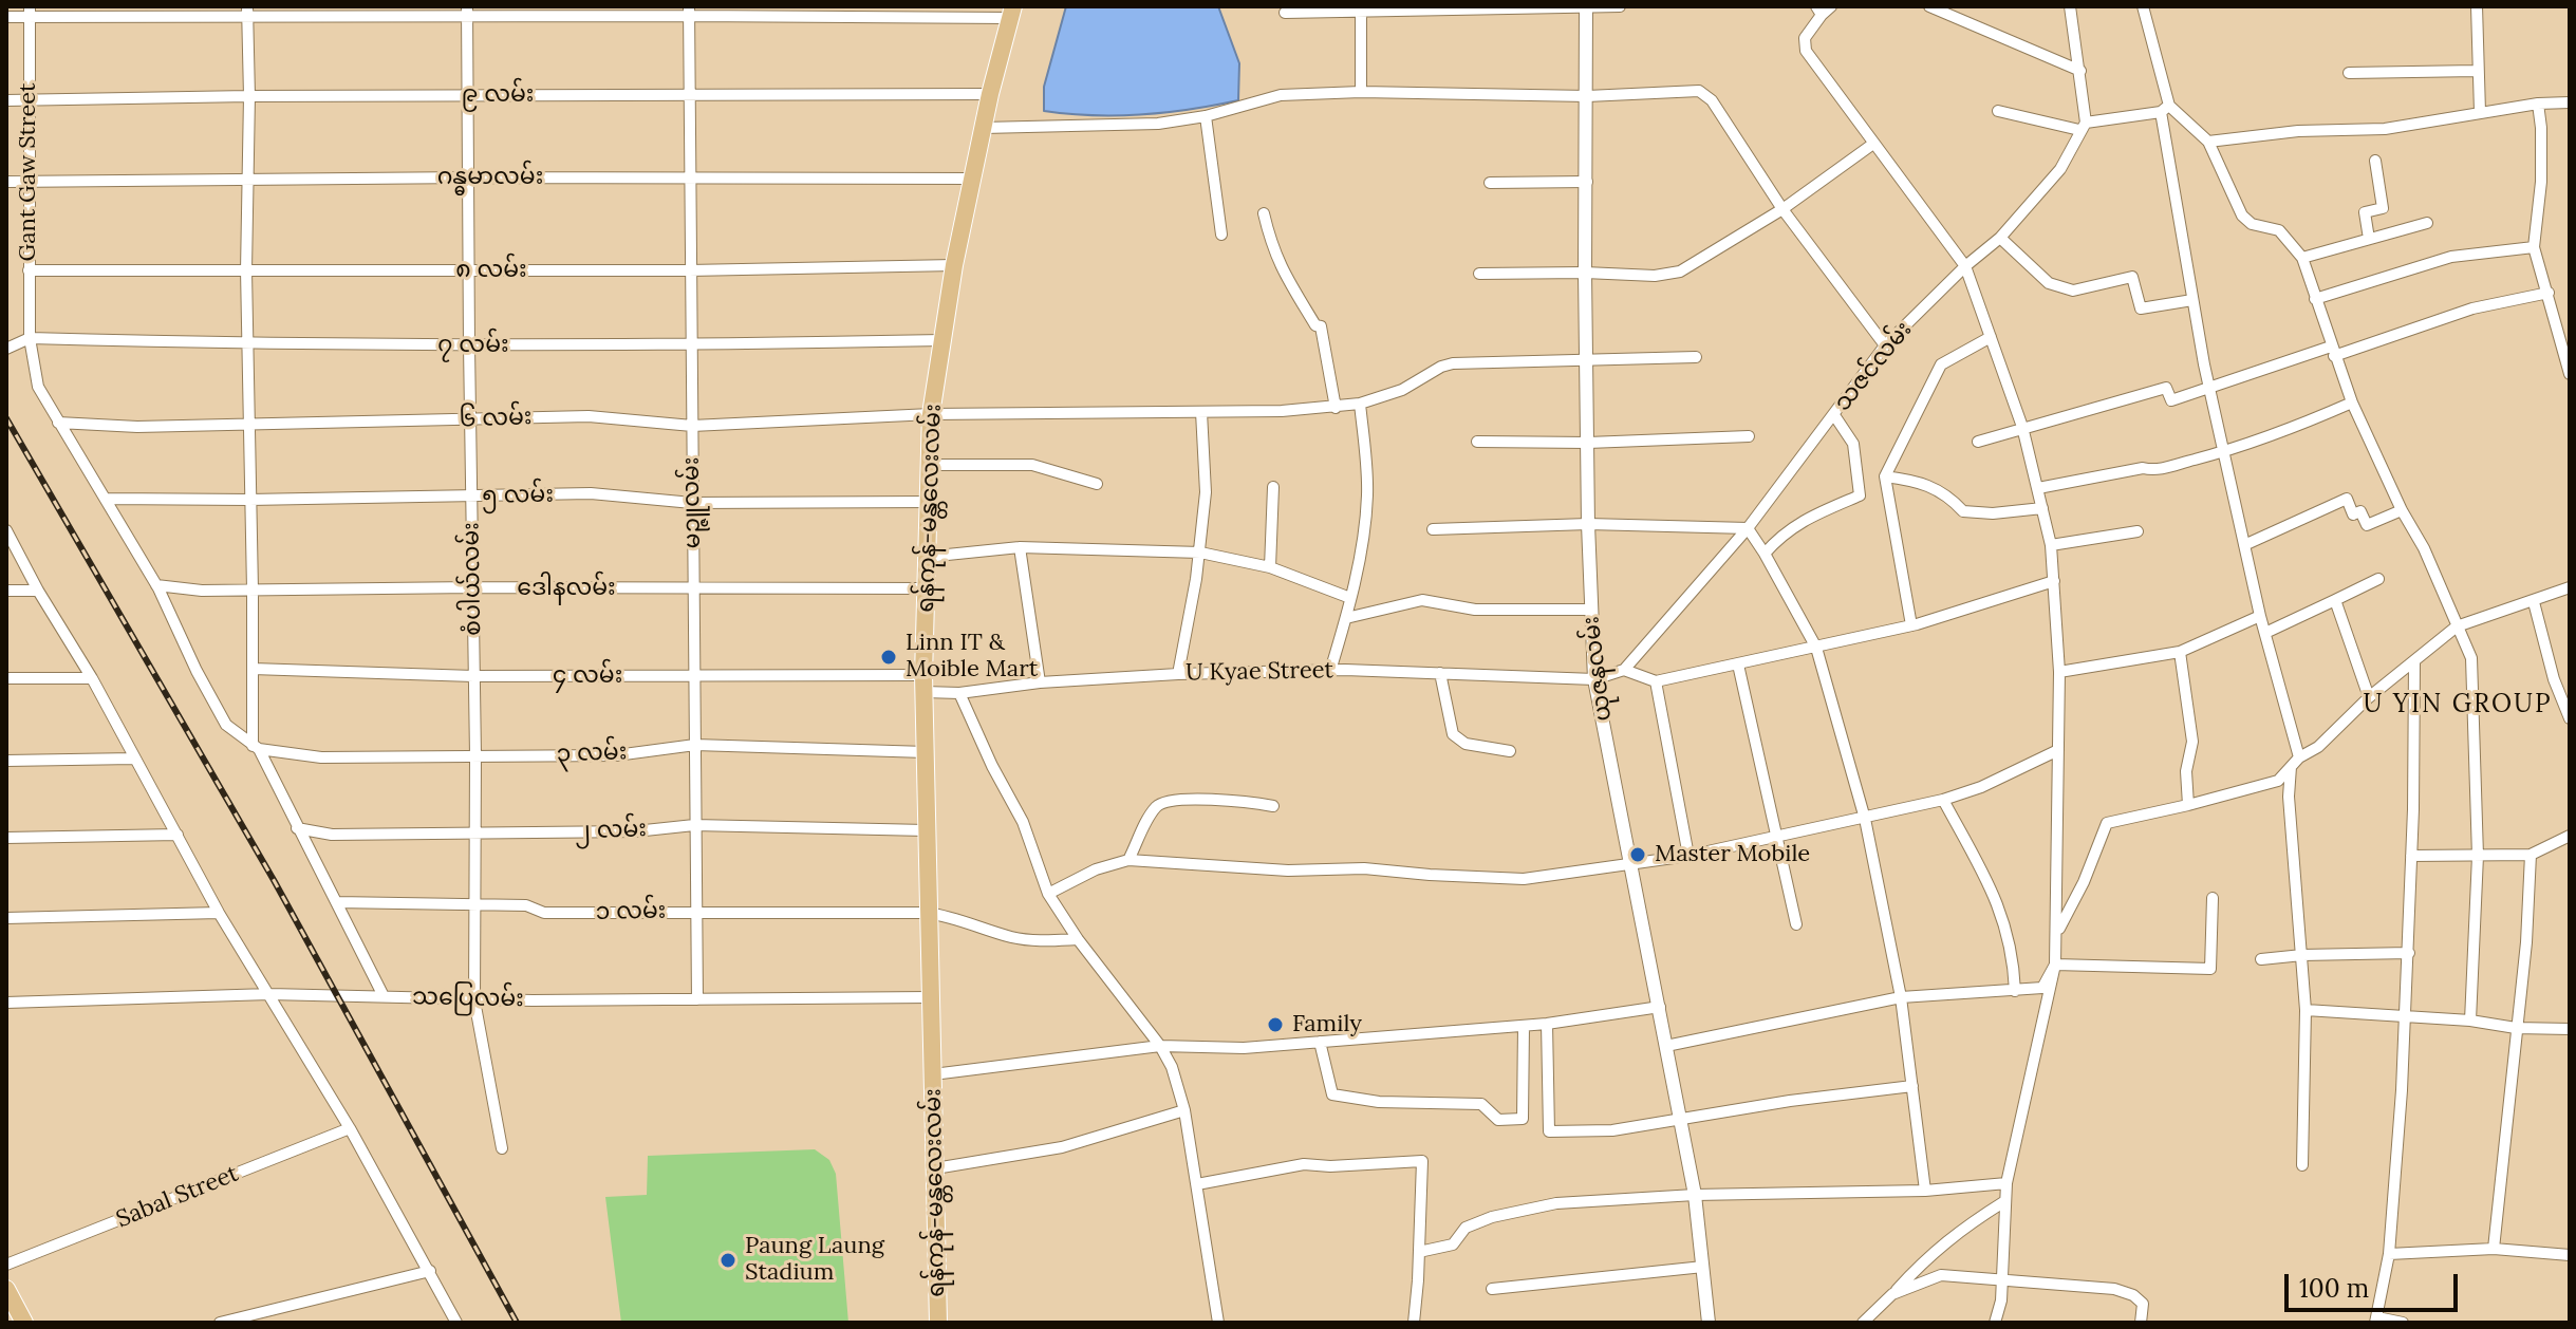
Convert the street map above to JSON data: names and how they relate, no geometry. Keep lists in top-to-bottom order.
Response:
{
  "streets": {
    "main road": ["ရန်ကုန်-မန္တလေးလမ်း"],
    "street": [
      "၉ လမ်း",
      "Gant Gaw Street",
      "ဂန္ဓမာလမ်း",
      "၈ လမ်း",
      "၇ လမ်း",
      "သဇင်လမ်း",
      "၆ လမ်း",
      "၅ လမ်း",
      "မဉ္ဇူလမ်း",
      "စံပါယ်လမ်း",
      "ဒေါနလမ်း",
      "ယုဇနလမ်း",
      "U Kyae Street",
      "၄ လမ်း",
      "၃ လမ်း",
      "၂ လမ်း",
      "၁ လမ်း",
      "သပြေလမ်း",
      "Sabal Street"
    ]
  },
  "crossings": [
    ["၉ လမ်း", "Gant Gaw Street"],
    ["၉ လမ်း", "မဉ္ဇူလမ်း"],
    ["၉ လမ်း", "ရန်ကုန်-မန္တလေးလမ်း"],
    ["၉ လမ်း", "စံပါယ်လမ်း"],
    ["Gant Gaw Street", "ဂန္ဓမာလမ်း"],
    ["Gant Gaw Street", "၈ လမ်း"],
    ["Gant Gaw Street", "၇ လမ်း"],
    ["Gant Gaw Street", "၆ လမ်း"],
    ["Gant Gaw Street", "၅ လမ်း"],
    ["Gant Gaw Street", "ဒေါနလမ်း"],
    ["Gant Gaw Street", "၃ လမ်း"],
    ["ဂန္ဓမာလမ်း", "မဉ္ဇူလမ်း"],
    ["ဂန္ဓမာလမ်း", "ရန်ကုန်-မန္တလေးလမ်း"],
    ["ဂန္ဓမာလမ်း", "စံပါယ်လမ်း"],
    ["၈ လမ်း", "မဉ္ဇူလမ်း"],
    ["၈ လမ်း", "ရန်ကုန်-မန္တလေးလမ်း"],
    ["၈ လမ်း", "စံပါယ်လမ်း"],
    ["၇ လမ်း", "မဉ္ဇူလမ်း"],
    ["၇ လမ်း", "ရန်ကုန်-မန္တလေးလမ်း"],
    ["၇ လမ်း", "စံပါယ်လမ်း"],
    ["၆ လမ်း", "မဉ္ဇူလမ်း"],
    ["၆ လမ်း", "ရန်ကုန်-မန္တလေးလမ်း"],
    ["၆ လမ်း", "စံပါယ်လမ်း"],
    ["၆ လမ်း", "ယုဇနလမ်း"],
    ["၅ လမ်း", "မဉ္ဇူလမ်း"],
    ["၅ လမ်း", "ရန်ကုန်-မန္တလေးလမ်း"],
    ["၅ လမ်း", "စံပါယ်လမ်း"],
    ["မဉ္ဇူလမ်း", "ဒေါနလမ်း"],
    ["မဉ္ဇူလမ်း", "၄ လမ်း"],
    ["မဉ္ဇူလမ်း", "၃ လမ်း"],
    ["မဉ္ဇူလမ်း", "၂ လမ်း"],
    ["မဉ္ဇူလမ်း", "၁ လမ်း"],
    ["မဉ္ဇူလမ်း", "သပြေလမ်း"],
    ["ရန်ကုန်-မန္တလေးလမ်း", "ဒေါနလမ်း"],
    ["ရန်ကုန်-မန္တလေးလမ်း", "U Kyae Street"],
    ["ရန်ကုန်-မန္တလေးလမ်း", "၄ လမ်း"],
    ["ရန်ကုန်-မန္တလေးလမ်း", "၃ လမ်း"],
    ["ရန်ကုန်-မန္တလေးလမ်း", "၂ လမ်း"],
    ["ရန်ကုန်-မန္တလေးလမ်း", "၁ လမ်း"],
    ["ရန်ကုန်-မန္တလေးလမ်း", "သပြေလမ်း"],
    ["စံပါယ်လမ်း", "ဒေါနလမ်း"],
    ["စံပါယ်လမ်း", "၄ လမ်း"],
    ["စံပါယ်လမ်း", "၃ လမ်း"],
    ["စံပါယ်လမ်း", "၂ လမ်း"],
    ["စံပါယ်လမ်း", "၁ လမ်း"],
    ["စံပါယ်လမ်း", "သပြေလမ်း"],
    ["ယုဇနလမ်း", "U Kyae Street"],
    ["U Kyae Street", "၄ လမ်း"]
  ],
  "districts": ["U YIN GROUP"],
  "places": [
    "Linn IT & Moible Mart",
    "Master Mobile",
    "Family",
    "Paung Laung Stadium"
  ],
  "scale_bar": "100 m"
}
